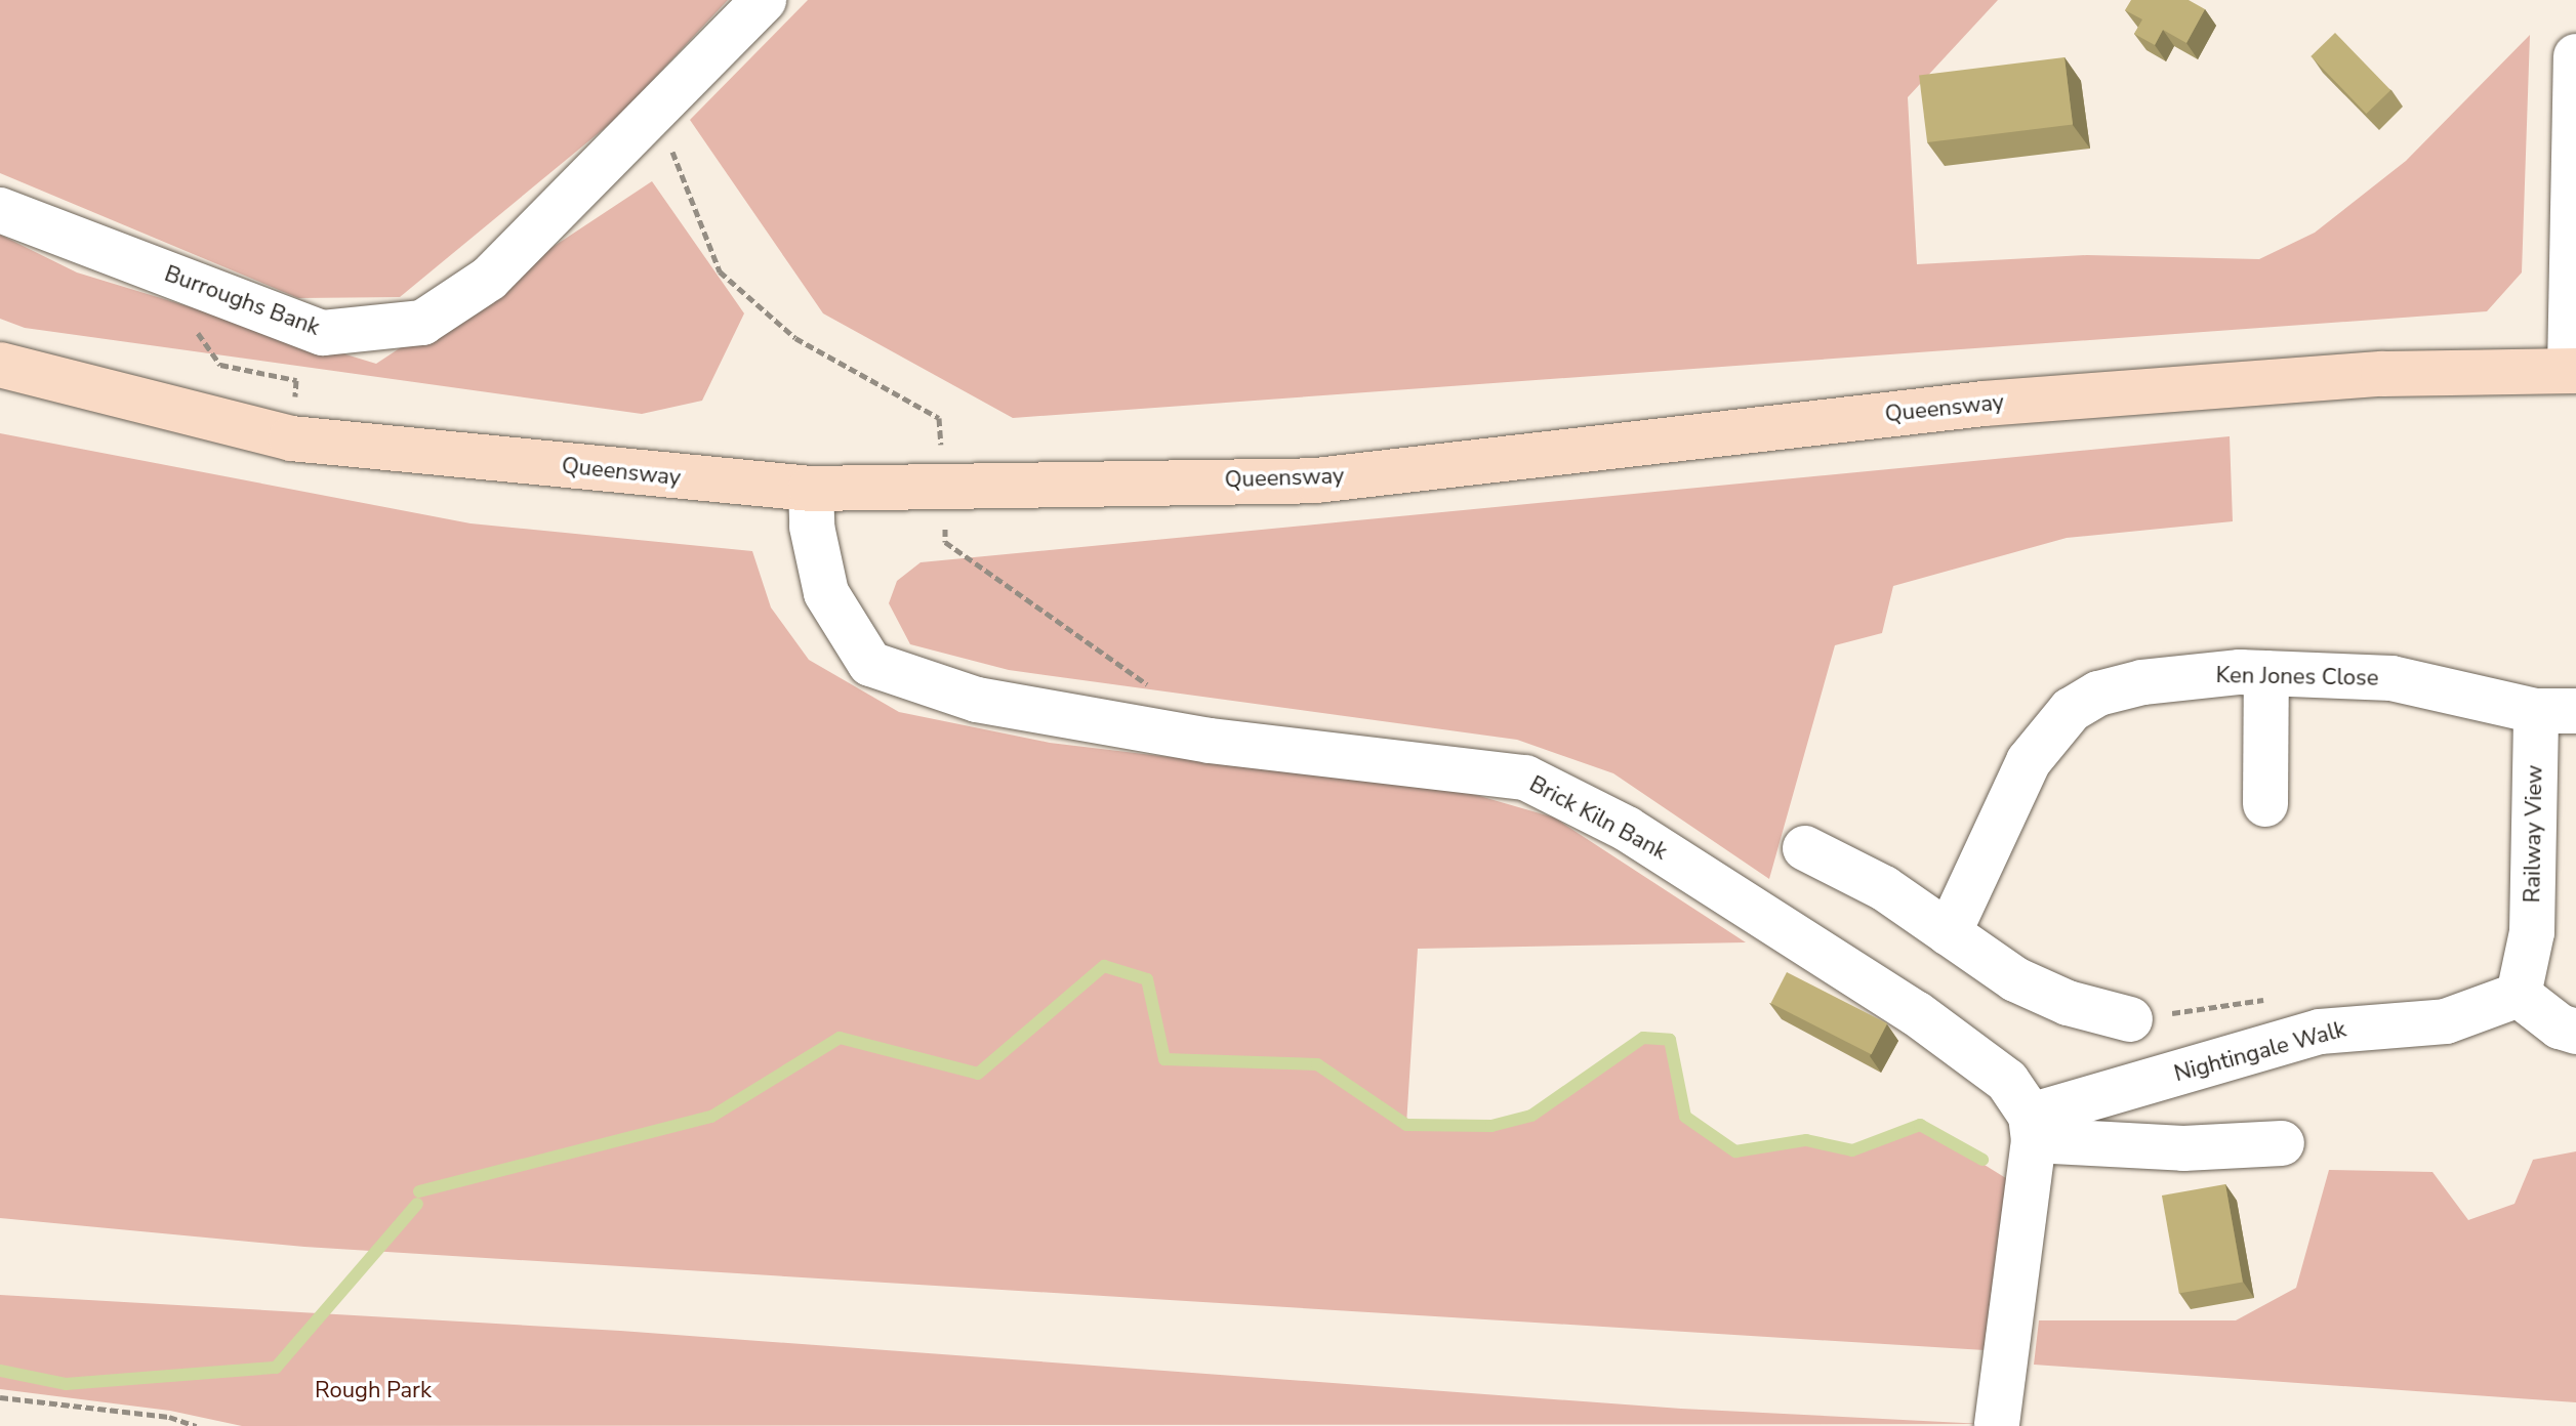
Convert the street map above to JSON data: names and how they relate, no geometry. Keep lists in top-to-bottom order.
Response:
{
  "streets": {
    "main road": ["Queensway"],
    "street": [
      "Burroughs Bank",
      "Ken Jones Close",
      "Brick Kiln Bank",
      "Railway View",
      "Nightingale Walk"
    ]
  },
  "crossings": [
    ["Queensway", "Brick Kiln Bank"],
    ["Ken Jones Close", "Railway View"],
    ["Brick Kiln Bank", "Nightingale Walk"],
    ["Railway View", "Nightingale Walk"]
  ],
  "parks": ["Rough Park"]
}
